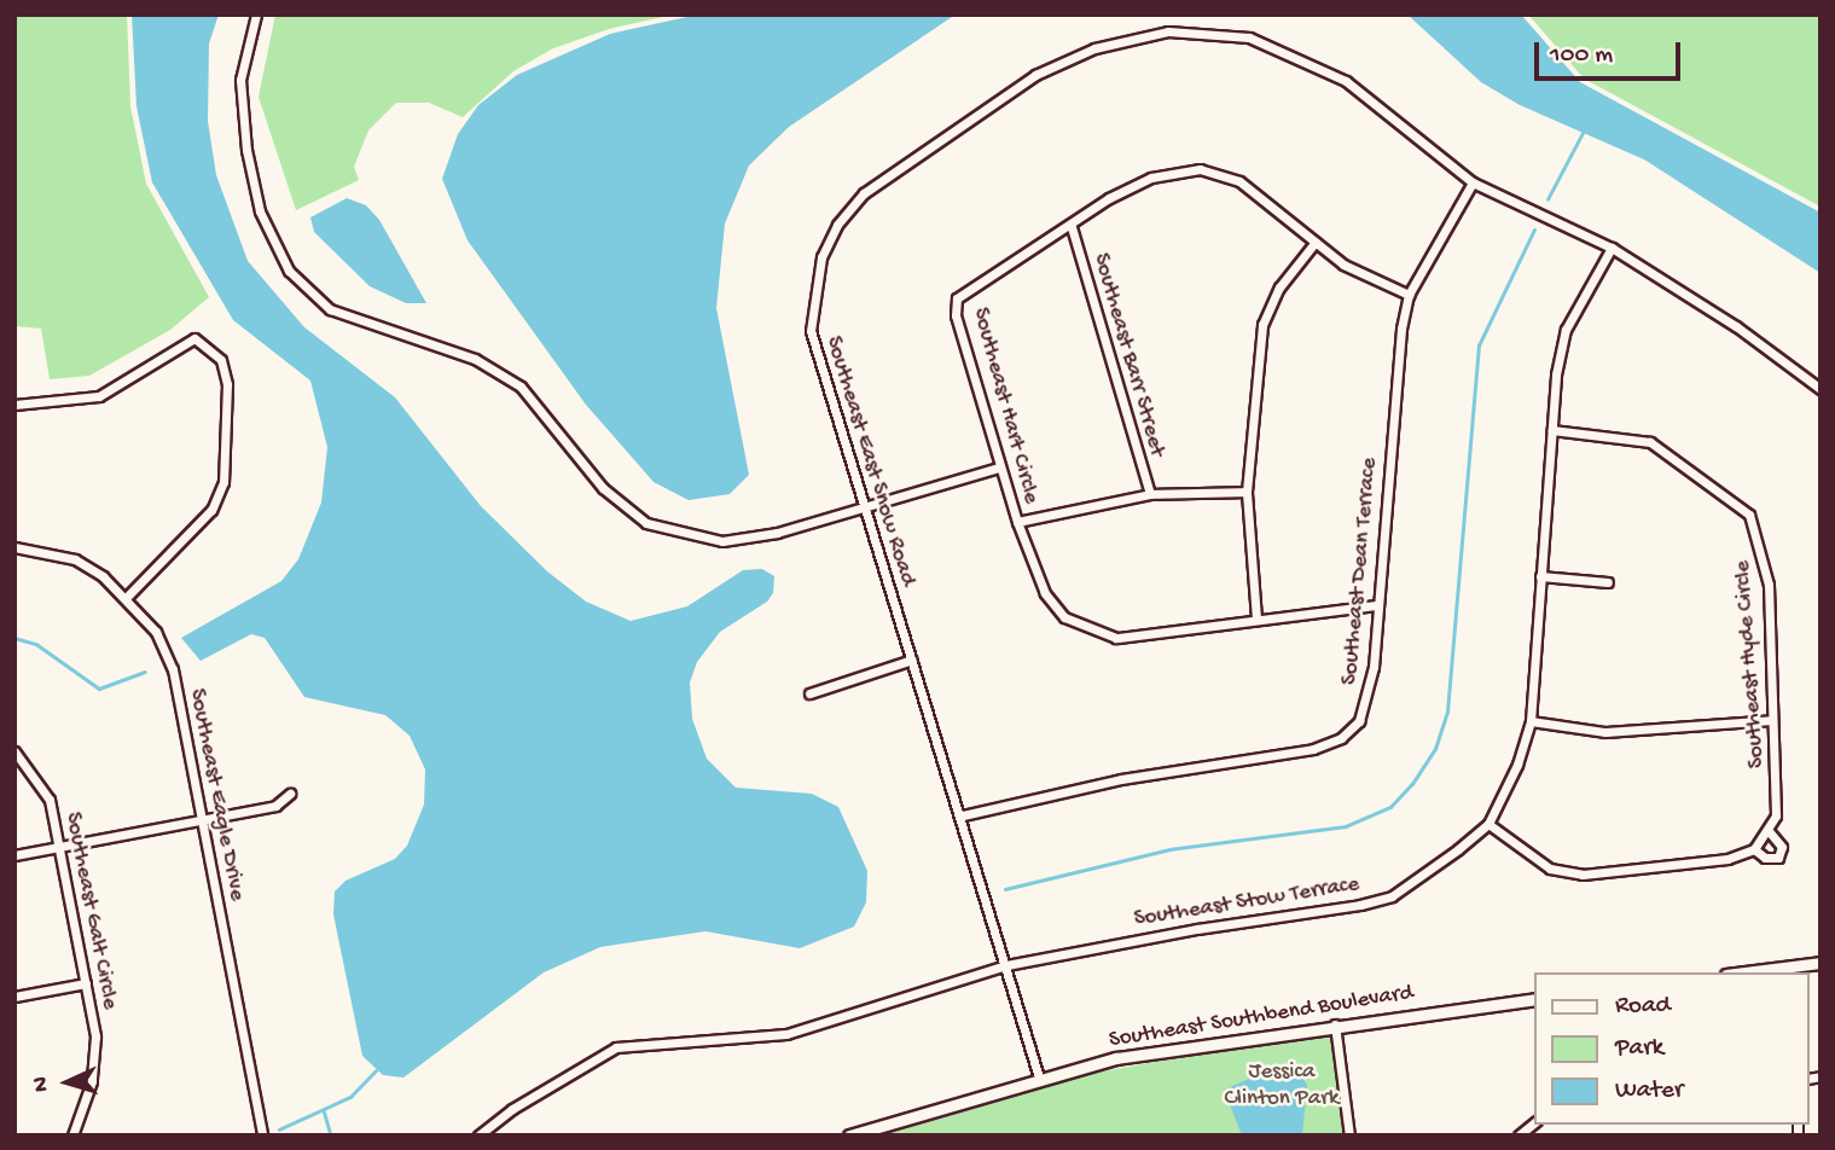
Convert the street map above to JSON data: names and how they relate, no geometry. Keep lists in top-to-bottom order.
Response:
{
  "streets": {
    "street": [
      "Southeast Barr Street",
      "Southeast Hart Circle",
      "Southeast East Snow Road",
      "Southeast Dean Terrace",
      "Southeast Hyde Circle",
      "Southeast Eagle Drive",
      "Southeast Stow Terrace",
      "Southeast Galt Circle",
      "Southeast Southbend Boulevard"
    ]
  },
  "crossings": [
    ["Southeast Barr Street", "Southeast Hart Circle"],
    ["Southeast Hart Circle", "Southeast Dean Terrace"],
    ["Southeast East Snow Road", "Southeast Dean Terrace"],
    ["Southeast East Snow Road", "Southeast Stow Terrace"],
    ["Southeast East Snow Road", "Southeast Southbend Boulevard"],
    ["Southeast Hyde Circle", "Southeast Stow Terrace"]
  ],
  "parks": ["Jessica Clinton Park"],
  "legend": ["Road", "Park", "Water"],
  "scale_bar": "100 m",
  "north": "left"
}
